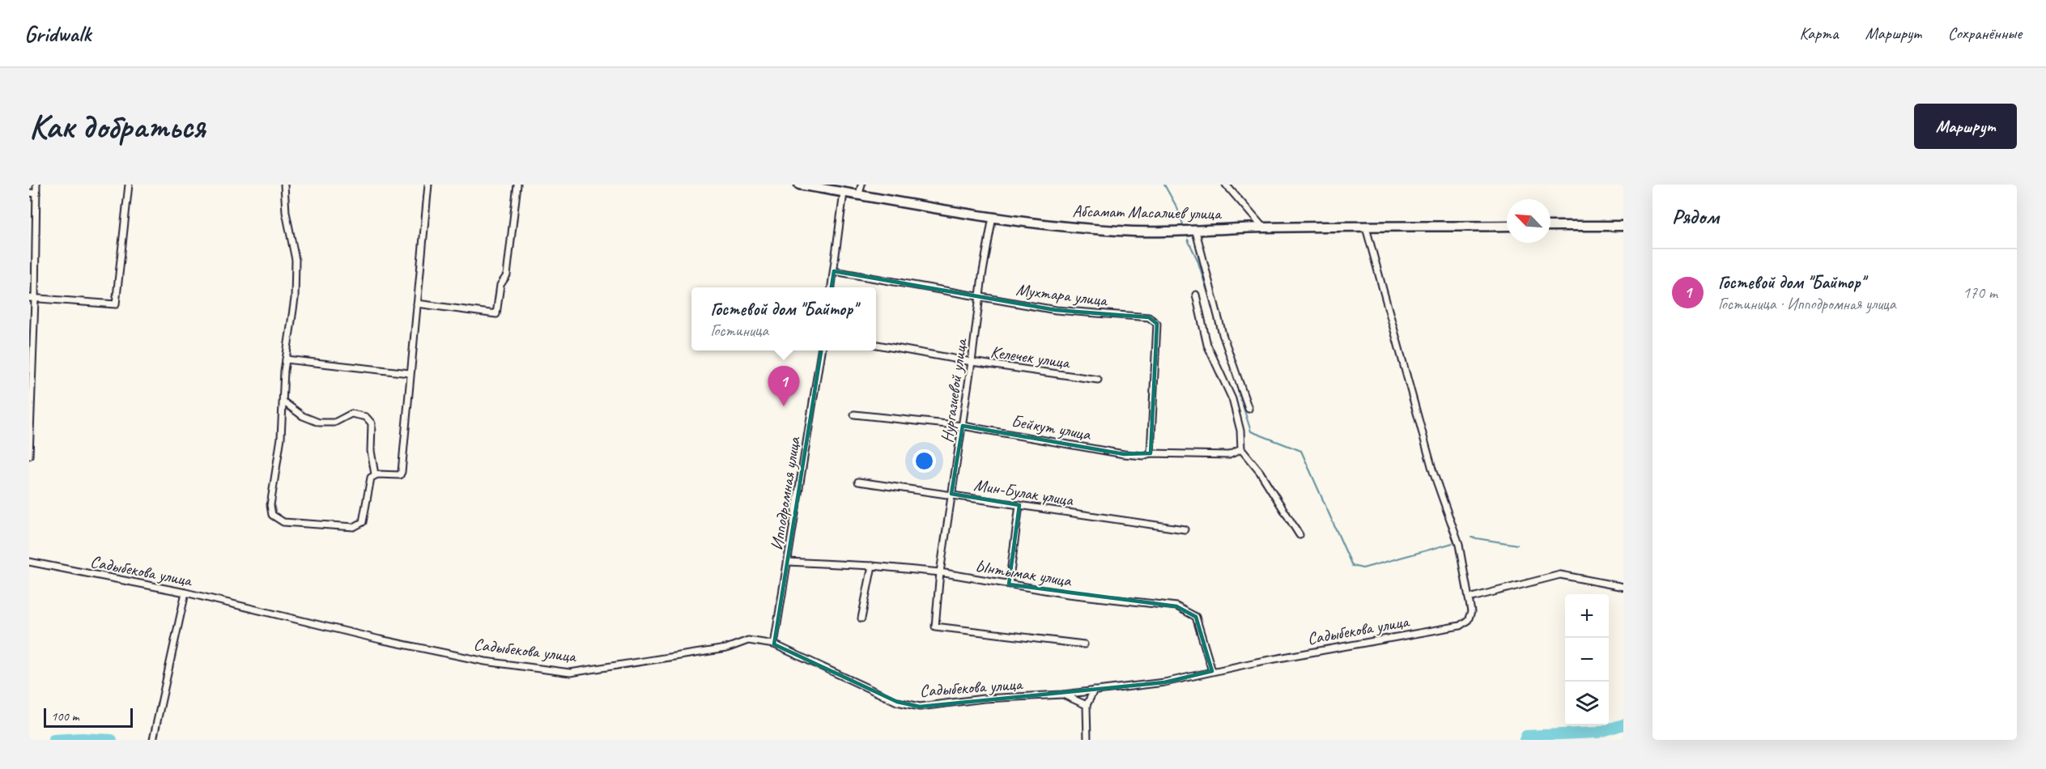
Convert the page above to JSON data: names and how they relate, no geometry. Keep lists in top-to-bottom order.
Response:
{
  "streets": {
    "street": [
      "Абсамат Масалиев улица",
      "Мухтара улица",
      "Келечек улица",
      "Нургазиевой улица",
      "Бейкут улица",
      "Мин-Булак улица",
      "Ипподромная улица",
      "Садыбекова улица",
      "Ынтымак улица"
    ]
  },
  "crossings": [
    ["Абсамат Масалиев улица", "Нургазиевой улица"],
    ["Абсамат Масалиев улица", "Садыбекова улица"],
    ["Мухтара улица", "Нургазиевой улица"],
    ["Мухтара улица", "Бейкут улица"],
    ["Келечек улица", "Нургазиевой улица"],
    ["Нургазиевой улица", "Бейкут улица"],
    ["Нургазиевой улица", "Мин-Булак улица"],
    ["Нургазиевой улица", "Ынтымак улица"],
    ["Ипподромная улица", "Садыбекова улица"],
    ["Ипподромная улица", "Ынтымак улица"],
    ["Садыбекова улица", "Ынтымак улица"]
  ],
  "scale_bar": "100 m",
  "north": "top left",
  "page": {
    "header": "Gridwalk",
    "nav": ["Карта", "Маршрут", "Сохранённые"],
    "buttons": "Маршрут",
    "title": "Как добраться",
    "heading": "Рядом",
    "list": [
      {
        "mark": "1",
        "name": "Гостевой дом \"Байтор\"",
        "note": "Гостиница · Ипподромная улица",
        "value": "170 m"
      }
    ],
    "popup": ["Гостевой дом \"Байтор\"", "Гостиница"],
    "pins": "1",
    "map_buttons": ["+", "−"],
    "scale": "100 m"
  }
}
